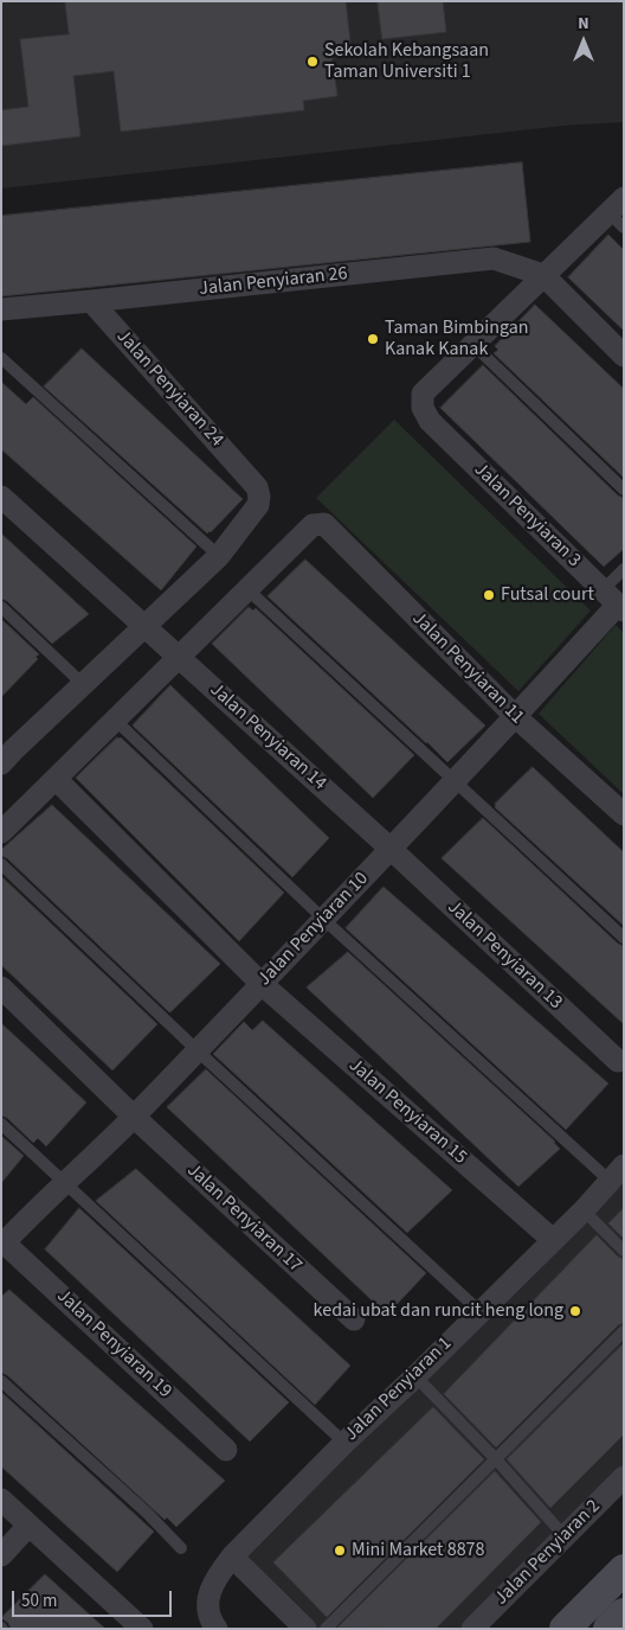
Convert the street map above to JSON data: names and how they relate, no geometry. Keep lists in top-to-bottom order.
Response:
{
  "streets": {
    "street": [
      "Jalan Penyiaran 26",
      "Jalan Penyiaran 24",
      "Jalan Penyiaran 3",
      "Jalan Penyiaran 11",
      "Jalan Penyiaran 14",
      "Jalan Penyiaran 10",
      "Jalan Penyiaran 13",
      "Jalan Penyiaran 15",
      "Jalan Penyiaran 17",
      "Jalan Penyiaran 19",
      "Jalan Penyiaran 1",
      "Jalan Penyiaran 2"
    ]
  },
  "crossings": [
    ["Jalan Penyiaran 26", "Jalan Penyiaran 24"],
    ["Jalan Penyiaran 3", "Jalan Penyiaran 10"],
    ["Jalan Penyiaran 11", "Jalan Penyiaran 10"],
    ["Jalan Penyiaran 14", "Jalan Penyiaran 10"],
    ["Jalan Penyiaran 14", "Jalan Penyiaran 13"],
    ["Jalan Penyiaran 10", "Jalan Penyiaran 13"],
    ["Jalan Penyiaran 10", "Jalan Penyiaran 15"],
    ["Jalan Penyiaran 10", "Jalan Penyiaran 17"],
    ["Jalan Penyiaran 10", "Jalan Penyiaran 19"],
    ["Jalan Penyiaran 15", "Jalan Penyiaran 1"]
  ],
  "places": [
    "Sekolah Kebangsaan Taman Universiti 1",
    "Taman Bimbingan Kanak Kanak",
    "Futsal court",
    "kedai ubat dan runcit heng long",
    "Mini Market 8878"
  ],
  "scale_bar": "50 m",
  "north": "top"
}
